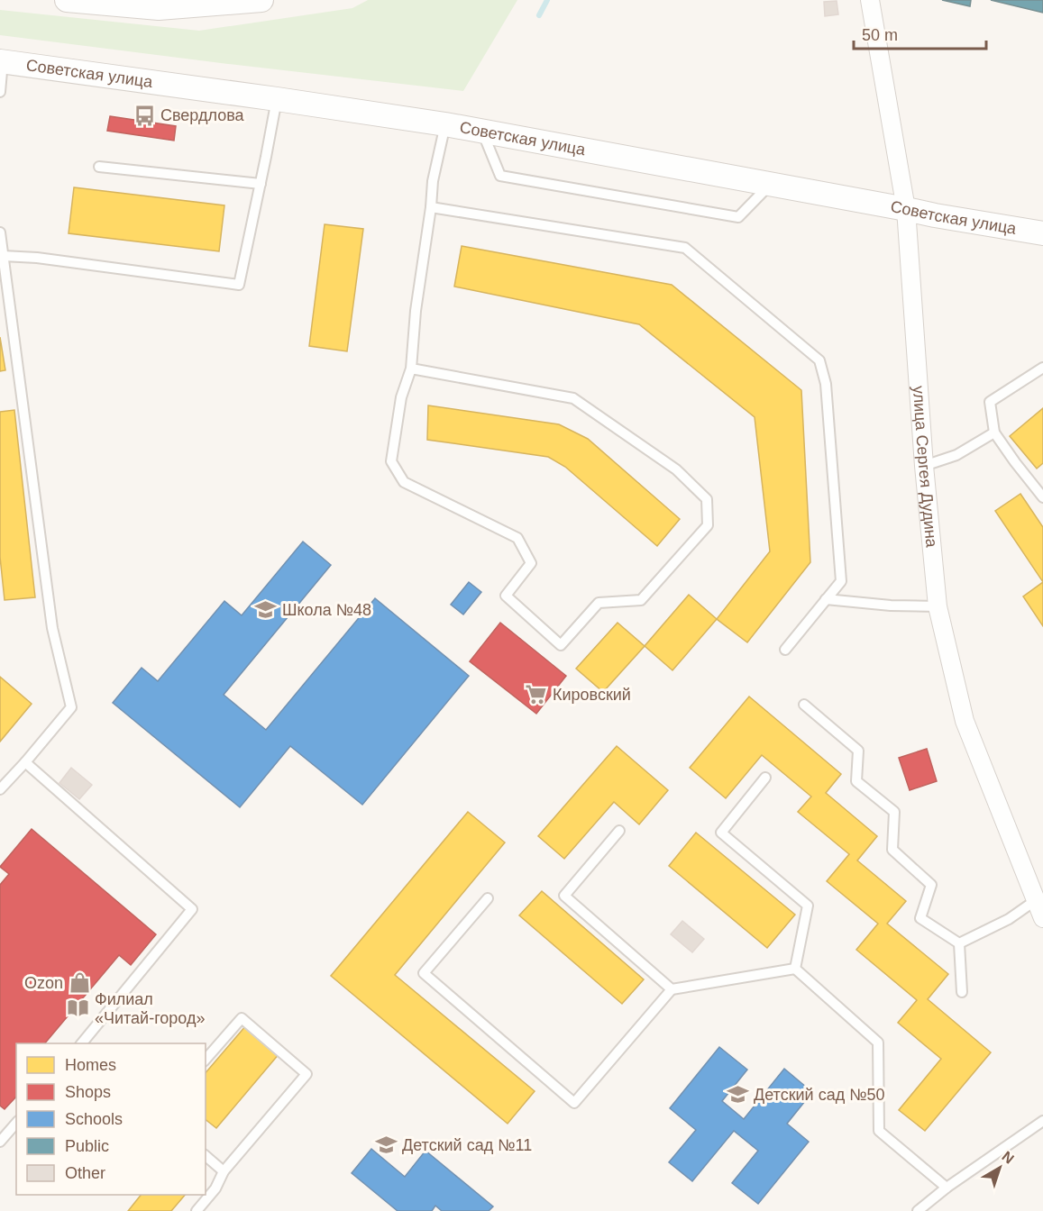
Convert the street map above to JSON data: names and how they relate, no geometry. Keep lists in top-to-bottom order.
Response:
{
  "streets": {
    "street": ["Советская улица", "улица Сергея Дудина"]
  },
  "crossings": [
    ["Советская улица", "улица Сергея Дудина"]
  ],
  "places": {
    "bus stop": ["Свердлова"],
    "school or university": ["Школа №48", "Детский сад №50", "Детский сад №11"],
    "supermarket": ["Кировский"],
    "shop": ["Ozon"],
    "library": ["Филиал «Читай-город»"]
  },
  "legend": [
    "Homes",
    "Shops",
    "Schools",
    "Public",
    "Other"
  ],
  "scale_bar": "50 m",
  "north": "top right"
}
